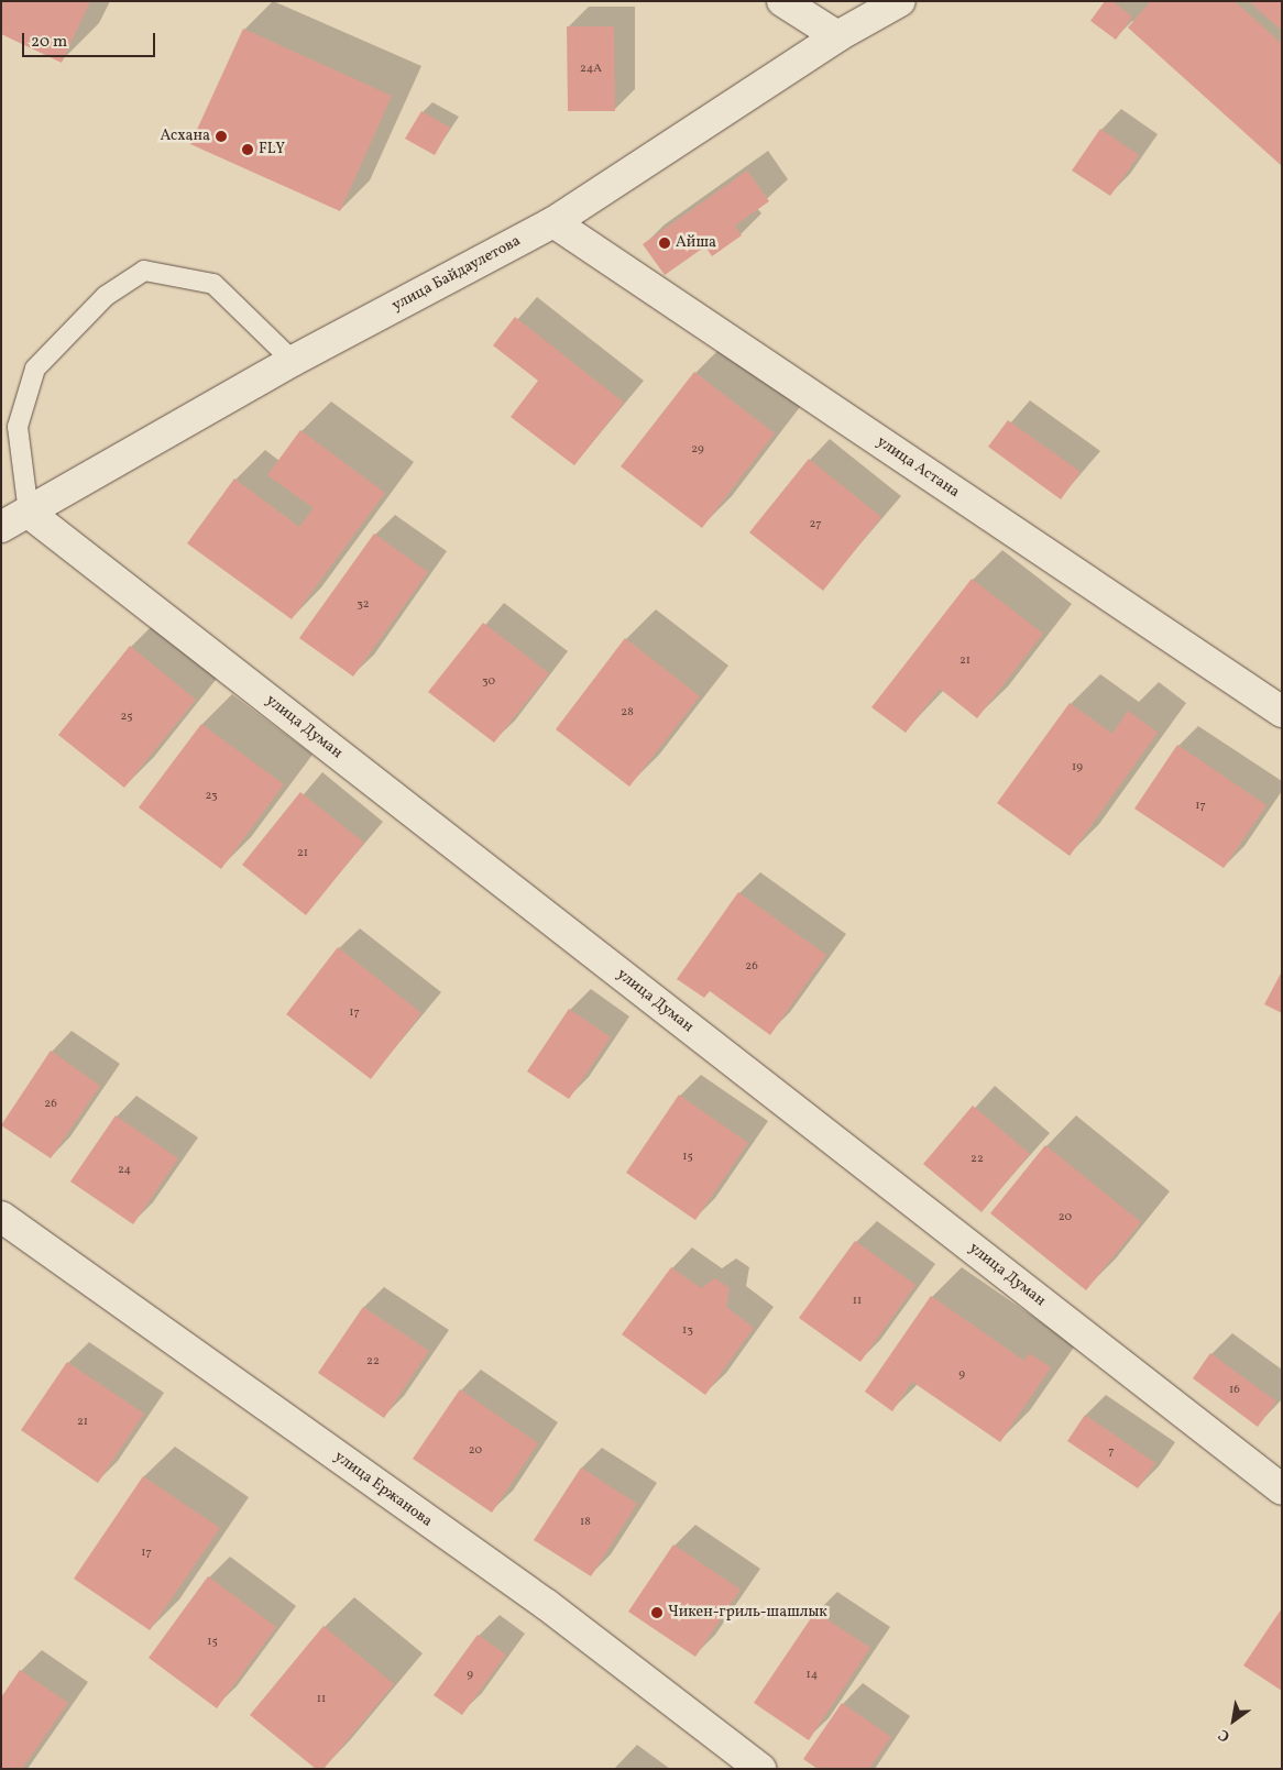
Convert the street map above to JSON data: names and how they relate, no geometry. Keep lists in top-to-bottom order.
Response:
{
  "streets": {
    "street": [
      "улица Байдаулетова",
      "улица Астана",
      "улица Думан",
      "улица Ержанова"
    ]
  },
  "crossings": [
    ["улица Байдаулетова", "улица Астана"],
    ["улица Байдаулетова", "улица Думан"]
  ],
  "places": [
    "Асхана",
    "FLY",
    "Айша",
    "Чикен-гриль-шашлык"
  ],
  "house_numbers": [
    "24А",
    "29",
    "27",
    "32",
    "21",
    "30",
    "28",
    "25",
    "19",
    "23",
    "17",
    "21",
    "26",
    "17",
    "26",
    "15",
    "22",
    "24",
    "20",
    "11",
    "13",
    "22",
    "9",
    "16",
    "21",
    "20",
    "7",
    "18",
    "17",
    "15",
    "9",
    "14",
    "11"
  ],
  "scale_bar": "20 m",
  "north": "bottom left"
}
